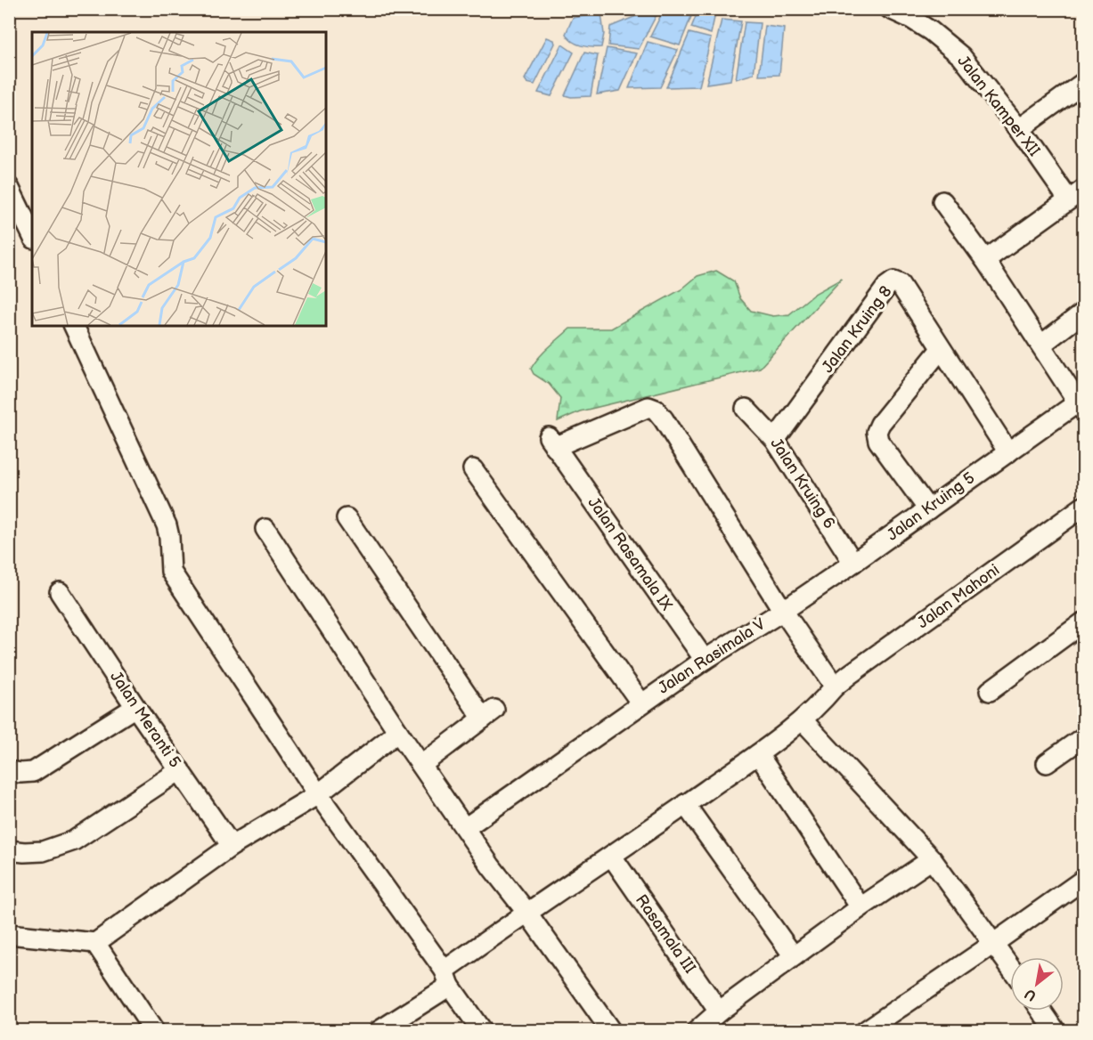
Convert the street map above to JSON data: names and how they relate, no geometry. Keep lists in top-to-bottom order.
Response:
{
  "streets": {
    "street": [
      "Jalan Kamper XII",
      "Jalan Kruing 8",
      "Jalan Kruing 6",
      "Jalan Kruing 5",
      "Jalan Rasamala IX",
      "Jalan Mahoni",
      "Jalan Rasimala V",
      "Jalan Meranti 5",
      "Rasamala III"
    ]
  },
  "crossings": [
    ["Jalan Kruing 8", "Jalan Kruing 6"],
    ["Jalan Kruing 8", "Jalan Kruing 5"],
    ["Jalan Kruing 6", "Jalan Kruing 5"],
    ["Jalan Kruing 5", "Jalan Rasamala IX"],
    ["Jalan Kruing 5", "Jalan Rasimala V"],
    ["Jalan Rasamala IX", "Jalan Mahoni"],
    ["Jalan Rasamala IX", "Jalan Rasimala V"],
    ["Jalan Mahoni", "Rasamala III"]
  ],
  "north": "bottom left"
}
